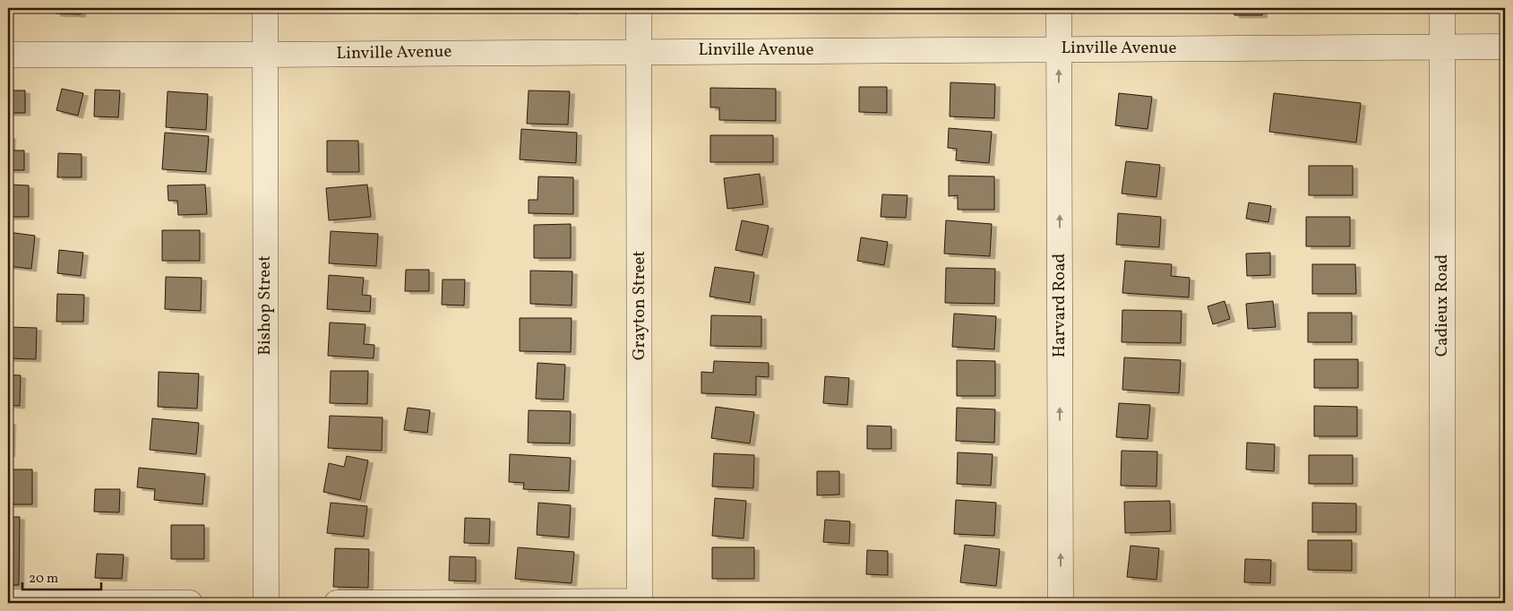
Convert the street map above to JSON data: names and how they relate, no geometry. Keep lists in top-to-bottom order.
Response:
{
  "streets": {
    "street": [
      "Linville Avenue",
      "Bishop Street",
      "Grayton Street",
      "Harvard Road",
      "Cadieux Road"
    ]
  },
  "crossings": [
    ["Linville Avenue", "Bishop Street"],
    ["Linville Avenue", "Grayton Street"],
    ["Linville Avenue", "Harvard Road"],
    ["Linville Avenue", "Cadieux Road"]
  ],
  "one_way": ["Harvard Road"],
  "scale_bar": "20 m"
}
